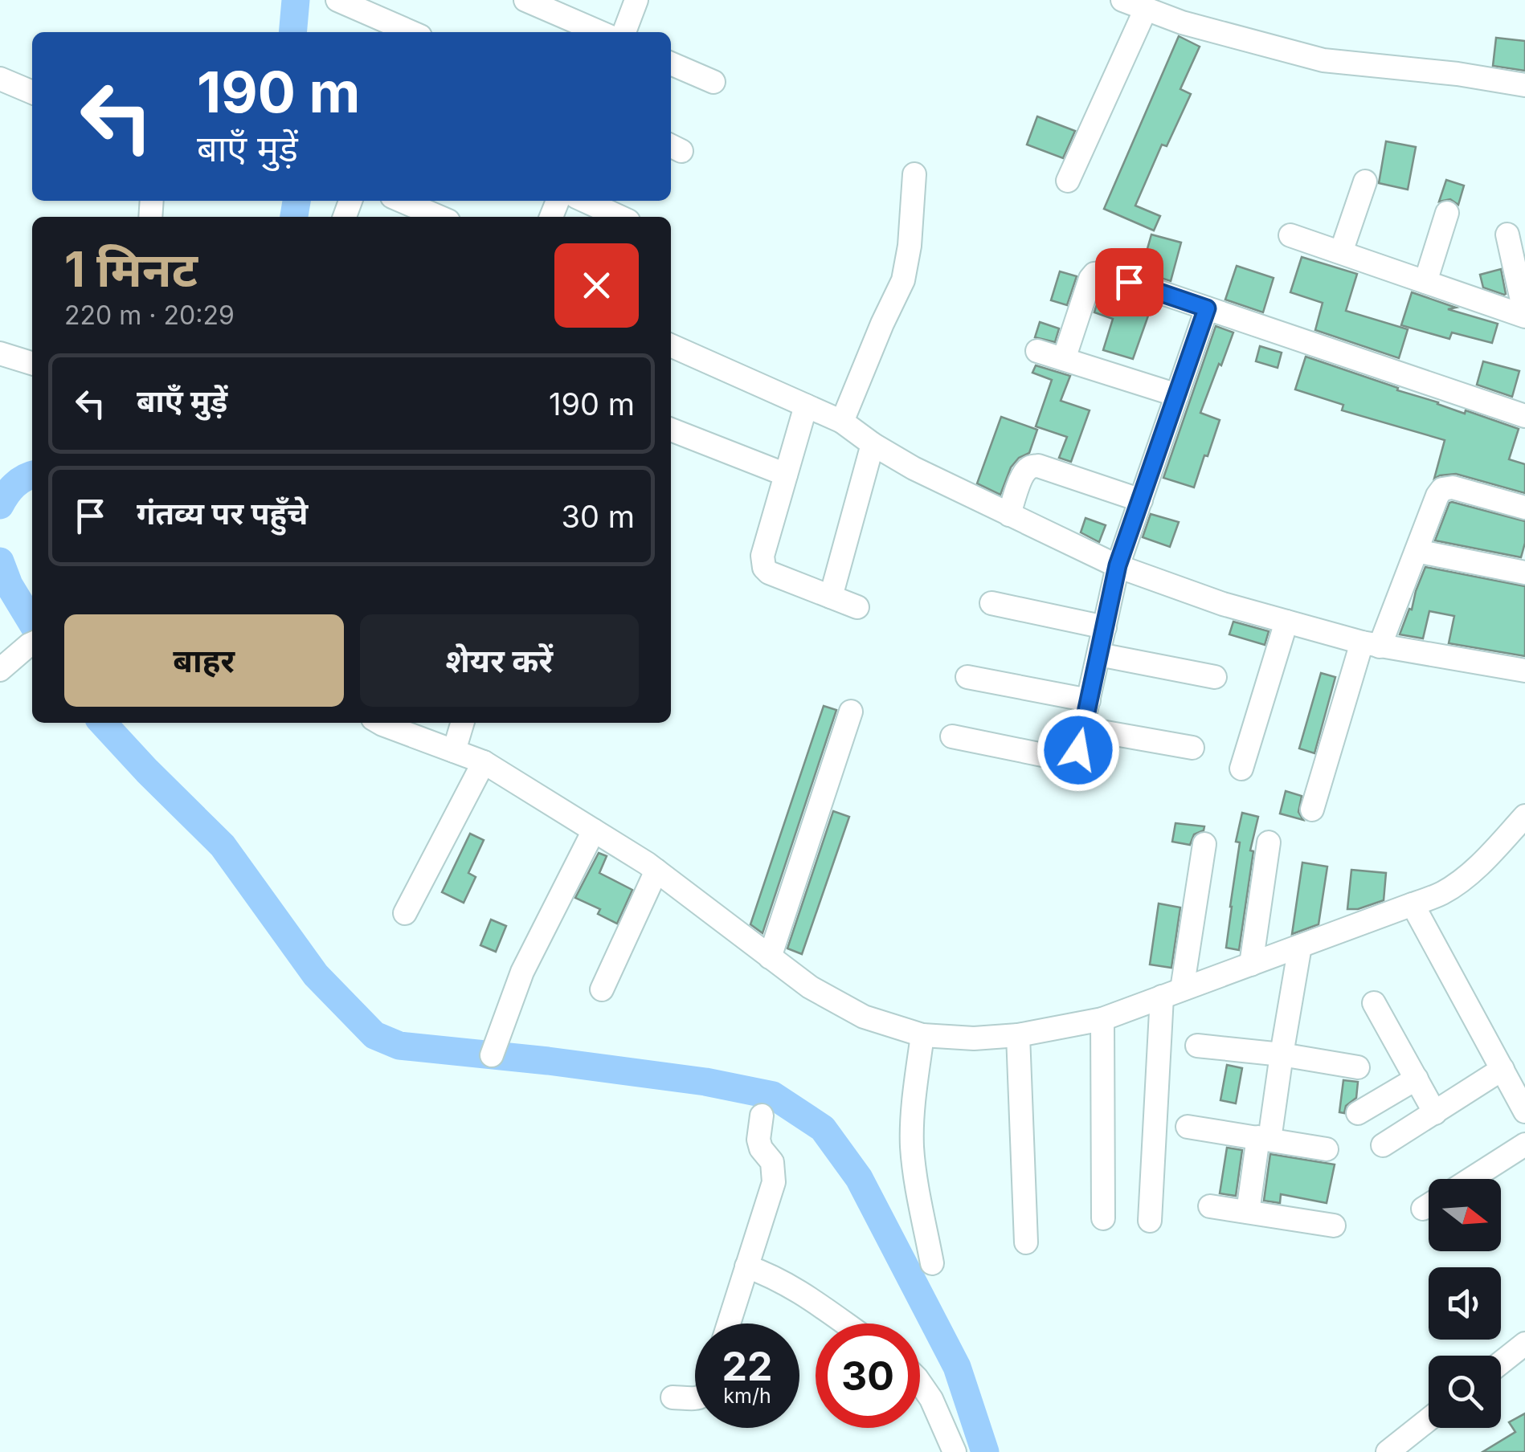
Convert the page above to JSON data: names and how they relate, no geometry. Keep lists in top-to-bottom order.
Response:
{
  "north": "right",
  "page": {
    "turn": ["190 m", "बाएँ मुड़ें"],
    "heading": ["1 मिनट", "220 m · 20:29"],
    "list": [
      {
        "name": "बाएँ मुड़ें",
        "value": "190 m"
      },
      {
        "name": "गंतव्य पर पहुँचे",
        "value": "30 m"
      }
    ],
    "buttons": ["बाहर", "शेयर करें"],
    "speed": "22 km/h",
    "limit": "30"
  }
}
